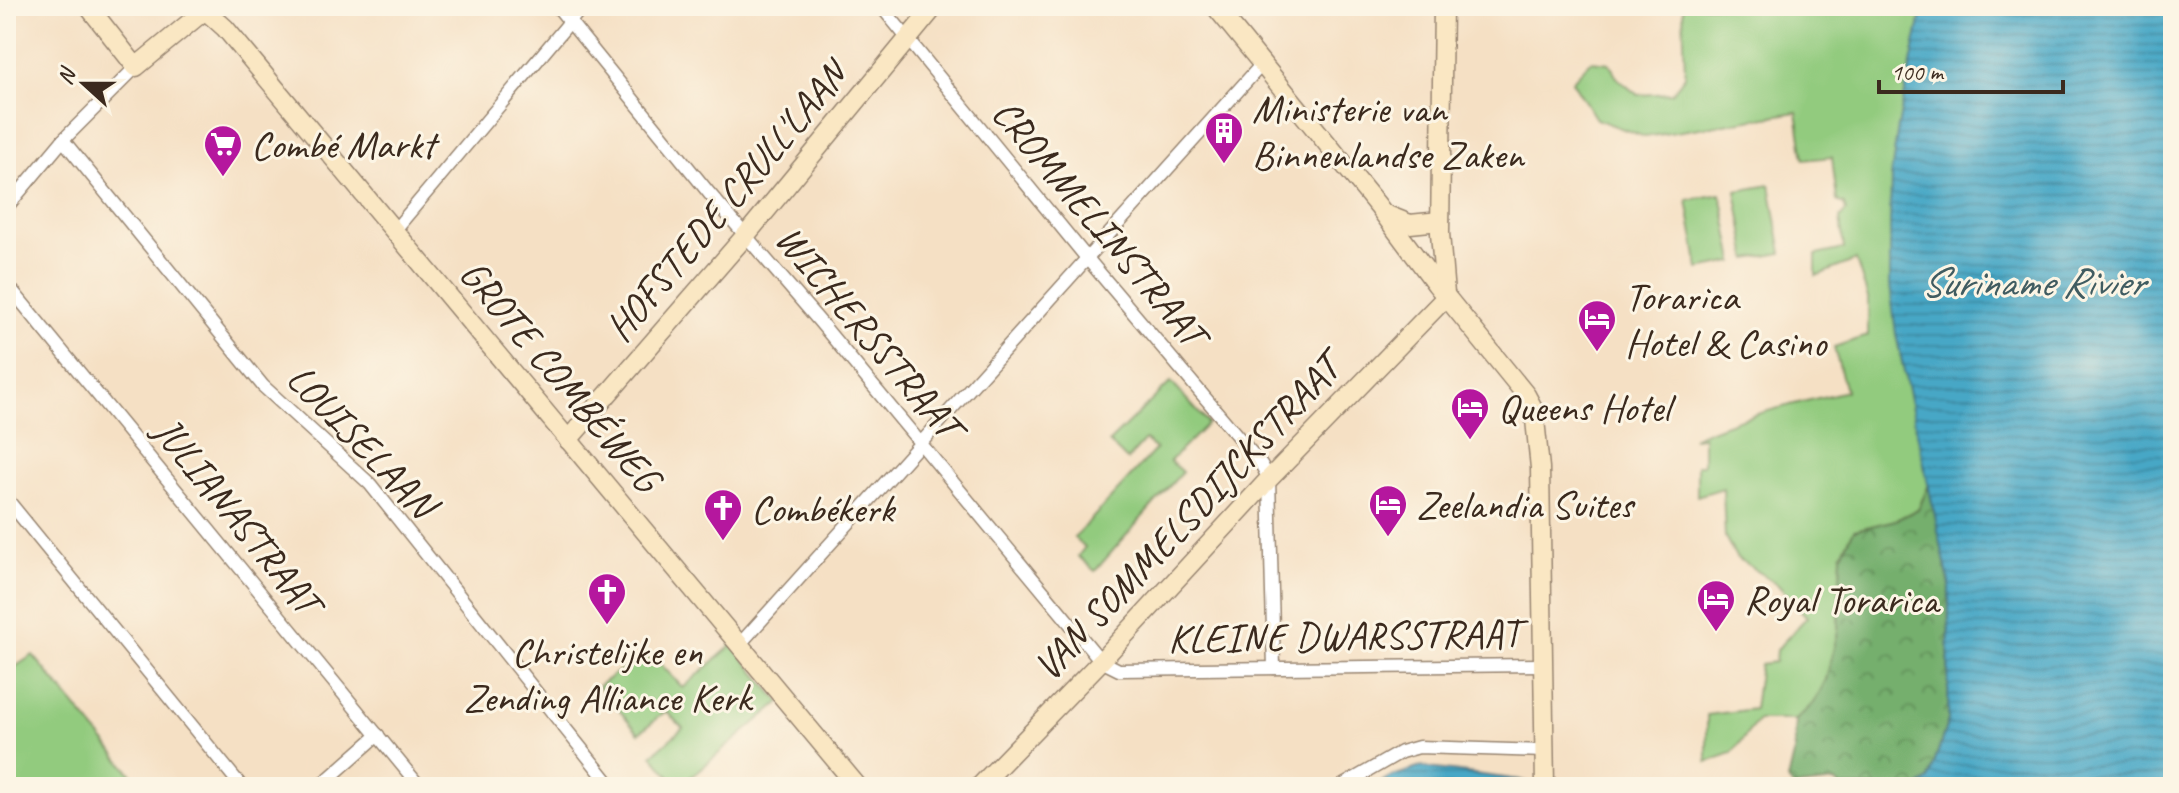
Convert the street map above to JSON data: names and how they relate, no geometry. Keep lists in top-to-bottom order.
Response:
{
  "streets": {
    "street": [
      "HOFSTEDE CRULL'LAAN",
      "CROMMELINSTRAAT",
      "WICHERSSTRAAT",
      "GROTE COMBÉWEG",
      "LOUISELAAN",
      "JULIANASTRAAT",
      "VAN SOMMELSDIJCKSTRAAT",
      "KLEINE DWARSSTRAAT"
    ]
  },
  "crossings": [
    ["HOFSTEDE CRULL'LAAN", "CROMMELINSTRAAT"],
    ["HOFSTEDE CRULL'LAAN", "WICHERSSTRAAT"],
    ["HOFSTEDE CRULL'LAAN", "GROTE COMBÉWEG"],
    ["CROMMELINSTRAAT", "VAN SOMMELSDIJCKSTRAAT"],
    ["WICHERSSTRAAT", "VAN SOMMELSDIJCKSTRAAT"],
    ["WICHERSSTRAAT", "KLEINE DWARSSTRAAT"],
    ["VAN SOMMELSDIJCKSTRAAT", "KLEINE DWARSSTRAAT"]
  ],
  "water": ["Suriname Rivier"],
  "places": {
    "building": ["Ministerie van Binnenlandse Zaken"],
    "supermarket": ["Combé Markt"],
    "hotel": [
      "Torarica Hotel & Casino",
      "Queens Hotel",
      "Zeelandia Suites",
      "Royal Torarica"
    ],
    "church": ["Combékerk", "Christelijke en Zending Alliance Kerk"]
  },
  "scale_bar": "100 m",
  "north": "left"
}
